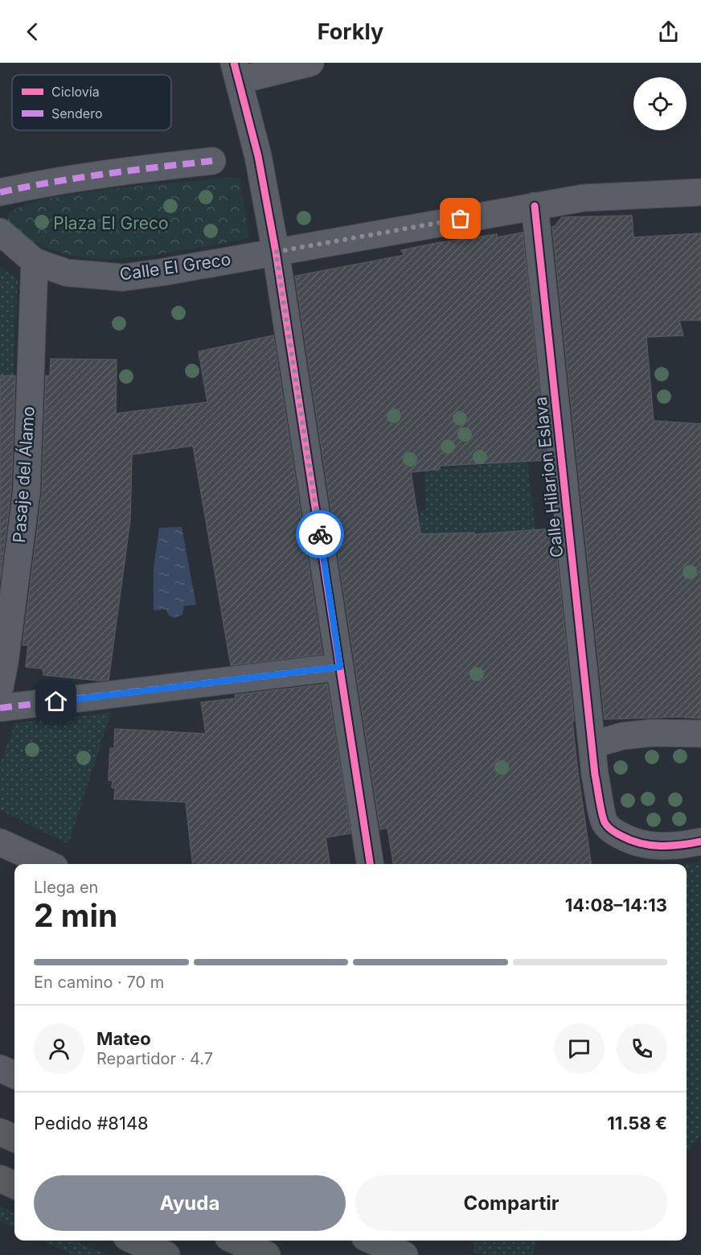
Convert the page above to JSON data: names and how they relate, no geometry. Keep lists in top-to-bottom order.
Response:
{
  "streets": {
    "street": ["Calle El Greco", "Pasaje del Álamo", "Calle Hilarion Eslava"]
  },
  "crossings": [
    ["Calle El Greco", "Pasaje del Álamo"],
    ["Calle El Greco", "Calle Hilarion Eslava"]
  ],
  "parks": ["Plaza El Greco"],
  "legend": ["Ciclovía", "Sendero"],
  "page": {
    "header": "Forkly",
    "heading": ["2 min", "Llega en", "14:08–14:13"],
    "panel": [
      "Mateo",
      "Repartidor · 4.7",
      "Pedido #8148",
      "11.58 €"
    ],
    "bar": "En camino · 70 m",
    "buttons": ["Ayuda", "Compartir"]
  }
}
